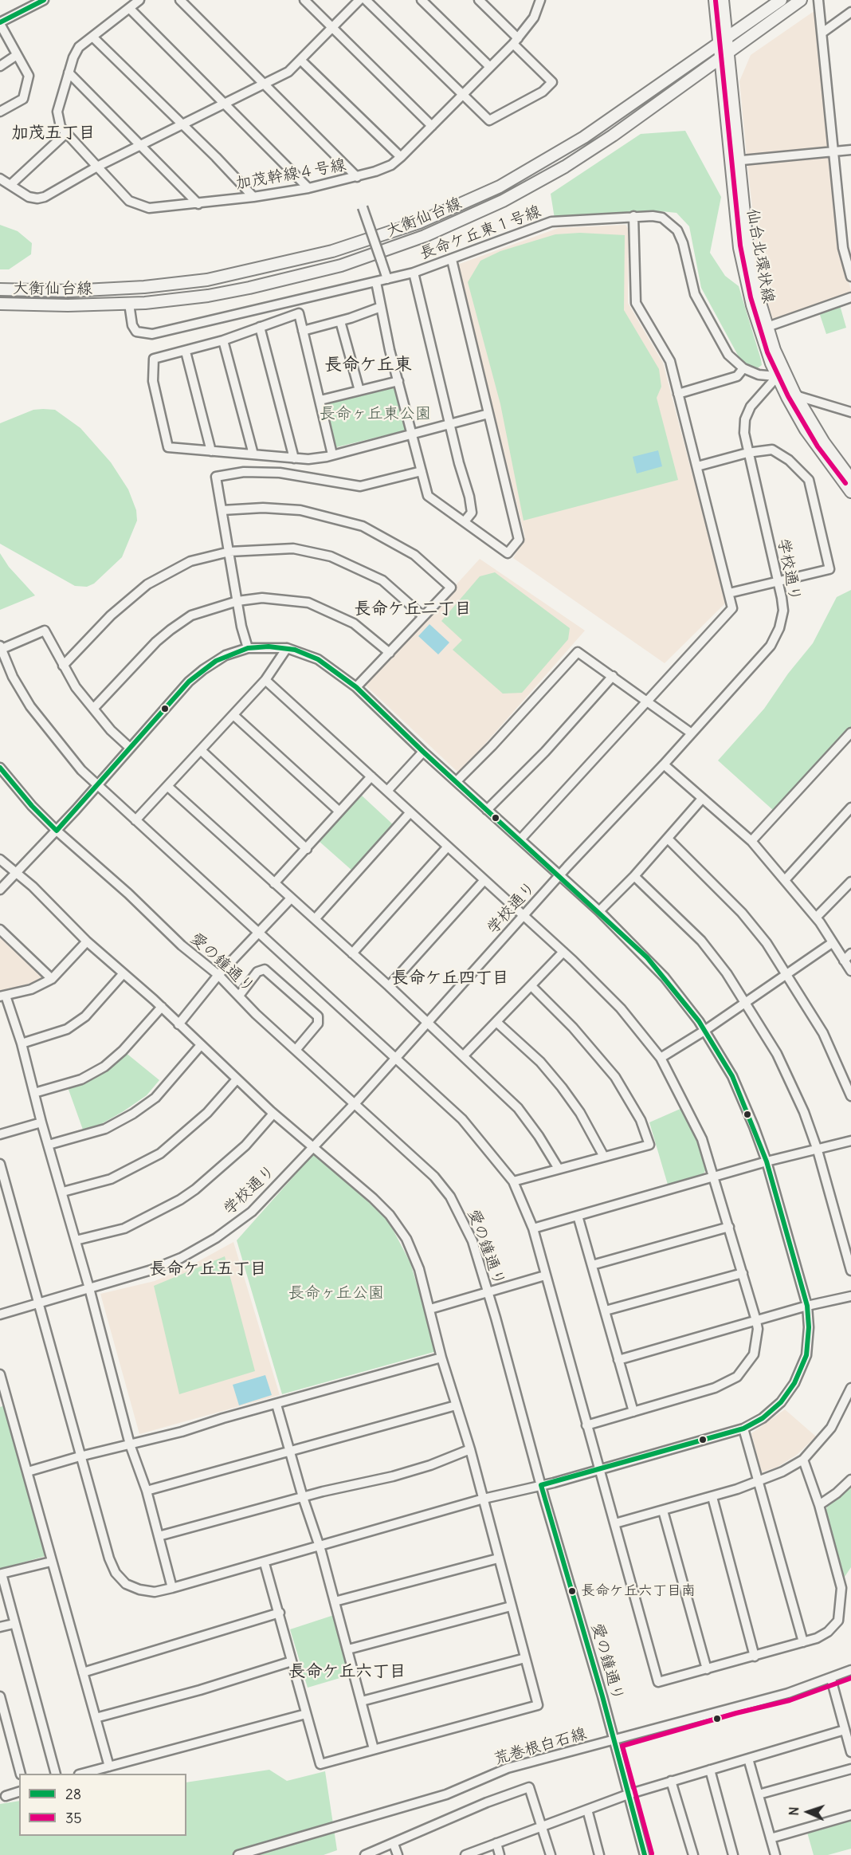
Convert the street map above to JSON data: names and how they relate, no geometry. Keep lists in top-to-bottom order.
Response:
{
  "streets": {
    "main road": ["大衡仙台線", "仙台北環状線"],
    "street": [
      "加茂幹線４号線",
      "長命ケ丘東１号線",
      "学校通り",
      "愛の鐘通り",
      "荒巻根白石線"
    ]
  },
  "crossings": [
    ["大衡仙台線", "長命ケ丘東１号線"],
    ["大衡仙台線", "仙台北環状線"],
    ["長命ケ丘東１号線", "仙台北環状線"],
    ["長命ケ丘東１号線", "学校通り"],
    ["仙台北環状線", "学校通り"],
    ["学校通り", "愛の鐘通り"],
    ["愛の鐘通り", "荒巻根白石線"]
  ],
  "districts": [
    "加茂五丁目",
    "長命ケ丘東",
    "長命ケ丘二丁目",
    "長命ケ丘四丁目",
    "長命ケ丘五丁目",
    "長命ケ丘六丁目"
  ],
  "parks": ["長命ヶ丘東公園", "長命ヶ丘公園"],
  "places": ["長命ケ丘六丁目南"],
  "lines": ["transit line 28", "transit line 35"],
  "legend": ["28", "35"],
  "north": "left"
}
